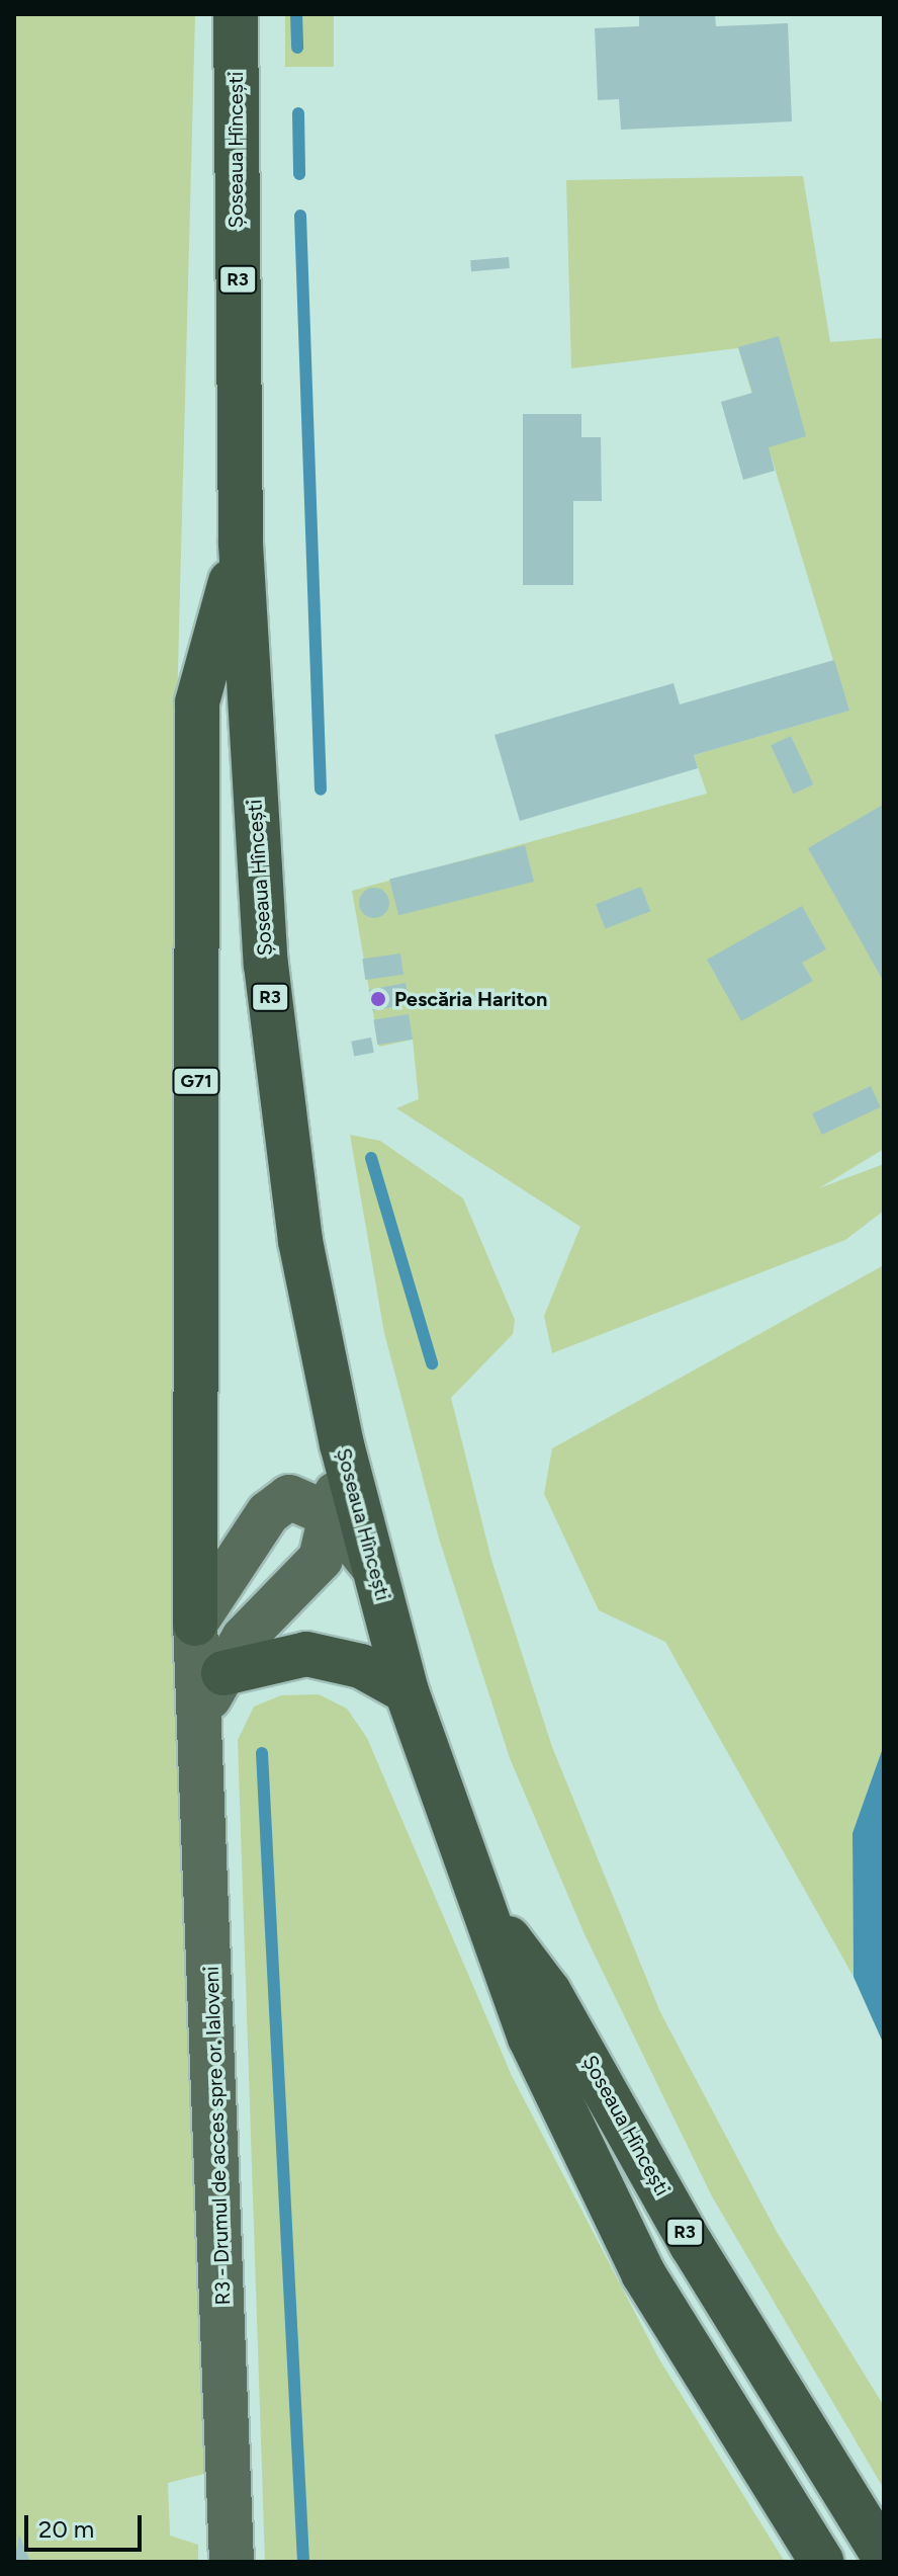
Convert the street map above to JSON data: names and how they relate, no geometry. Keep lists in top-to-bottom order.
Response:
{
  "streets": {
    "highway": ["Șoseaua Hîncești", "R3", "G71"],
    "main road": ["R3 - Drumul de acces spre or. Ialoveni"]
  },
  "crossings": [
    ["Șoseaua Hîncești", "G71"],
    ["G71", "R3 - Drumul de acces spre or. Ialoveni"]
  ],
  "places": ["Pescăria Hariton"],
  "scale_bar": "20 m"
}
